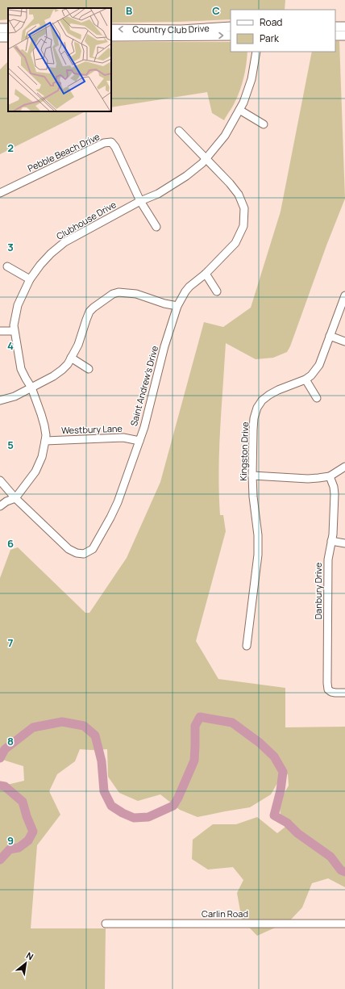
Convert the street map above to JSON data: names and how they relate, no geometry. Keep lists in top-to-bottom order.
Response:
{
  "streets": {
    "main road": ["Country Club Drive"],
    "street": [
      "Pebble Beach Drive",
      "Clubhouse Drive",
      "Saint Andrew's Drive",
      "Westbury Lane",
      "Kingston Drive",
      "Danbury Drive",
      "Carlin Road"
    ]
  },
  "crossings": [
    ["Pebble Beach Drive", "Clubhouse Drive"],
    ["Clubhouse Drive", "Saint Andrew's Drive"],
    ["Clubhouse Drive", "Westbury Lane"],
    ["Saint Andrew's Drive", "Westbury Lane"]
  ],
  "legend": ["Road", "Park"],
  "north": "top right",
  "grid": {
    "columns": ["B", "C"],
    "rows": [
      "2",
      "3",
      "4",
      "5",
      "6",
      "7",
      "8",
      "9"
    ]
  }
}
